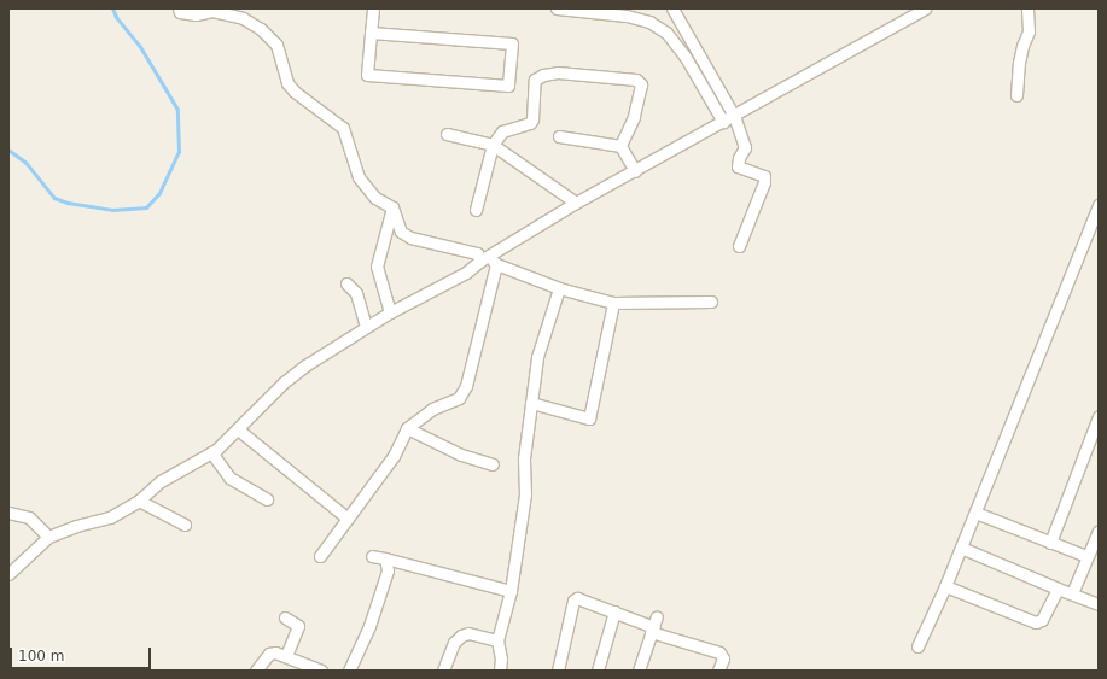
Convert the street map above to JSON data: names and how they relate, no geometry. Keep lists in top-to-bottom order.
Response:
{
  "scale_bar": "100 m"
}
